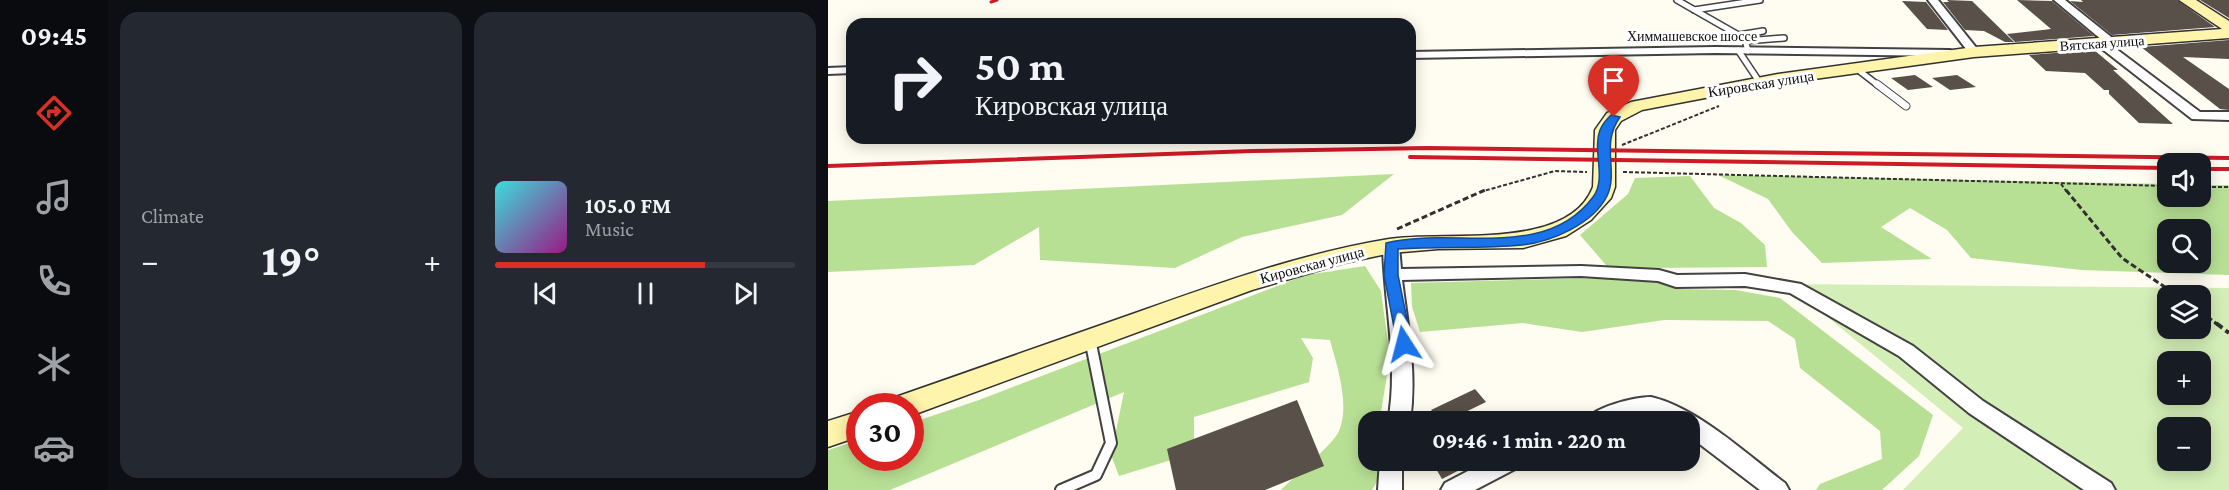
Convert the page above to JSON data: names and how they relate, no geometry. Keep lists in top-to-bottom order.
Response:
{
  "streets": {
    "main road": ["Вятская улица", "Кировская улица"],
    "street": ["Химмашевское шоссе"]
  },
  "crossings": [
    ["Химмашевское шоссе", "Вятская улица"],
    ["Химмашевское шоссе", "Кировская улица"],
    ["Вятская улица", "Кировская улица"]
  ],
  "page": {
    "tabs": "09:45",
    "tile": "Climate",
    "turn": ["50 m", "Кировская улица"],
    "map_buttons": ["+", "−"],
    "song": ["105.0 FM", "Music"],
    "heat": ["−", "19°", "+"],
    "limit": "30",
    "trip": "09:46 · 1 min · 220 m"
  }
}
